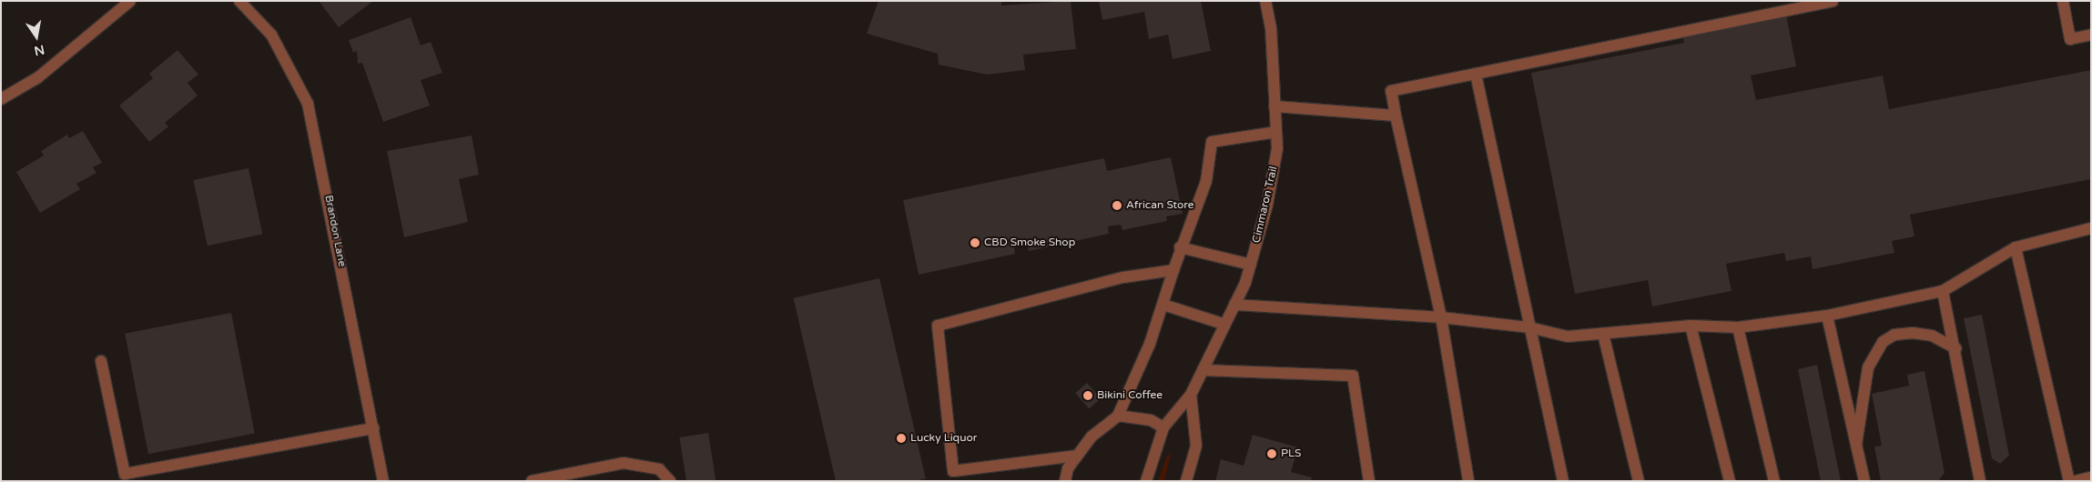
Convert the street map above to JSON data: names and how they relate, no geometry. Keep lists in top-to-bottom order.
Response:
{
  "streets": {
    "street": ["Cimmaron Trail", "Brandon Lane"]
  },
  "places": [
    "African Store",
    "CBD Smoke Shop",
    "Bikini Coffee",
    "Lucky Liquor",
    "PLS"
  ],
  "north": "bottom"
}
